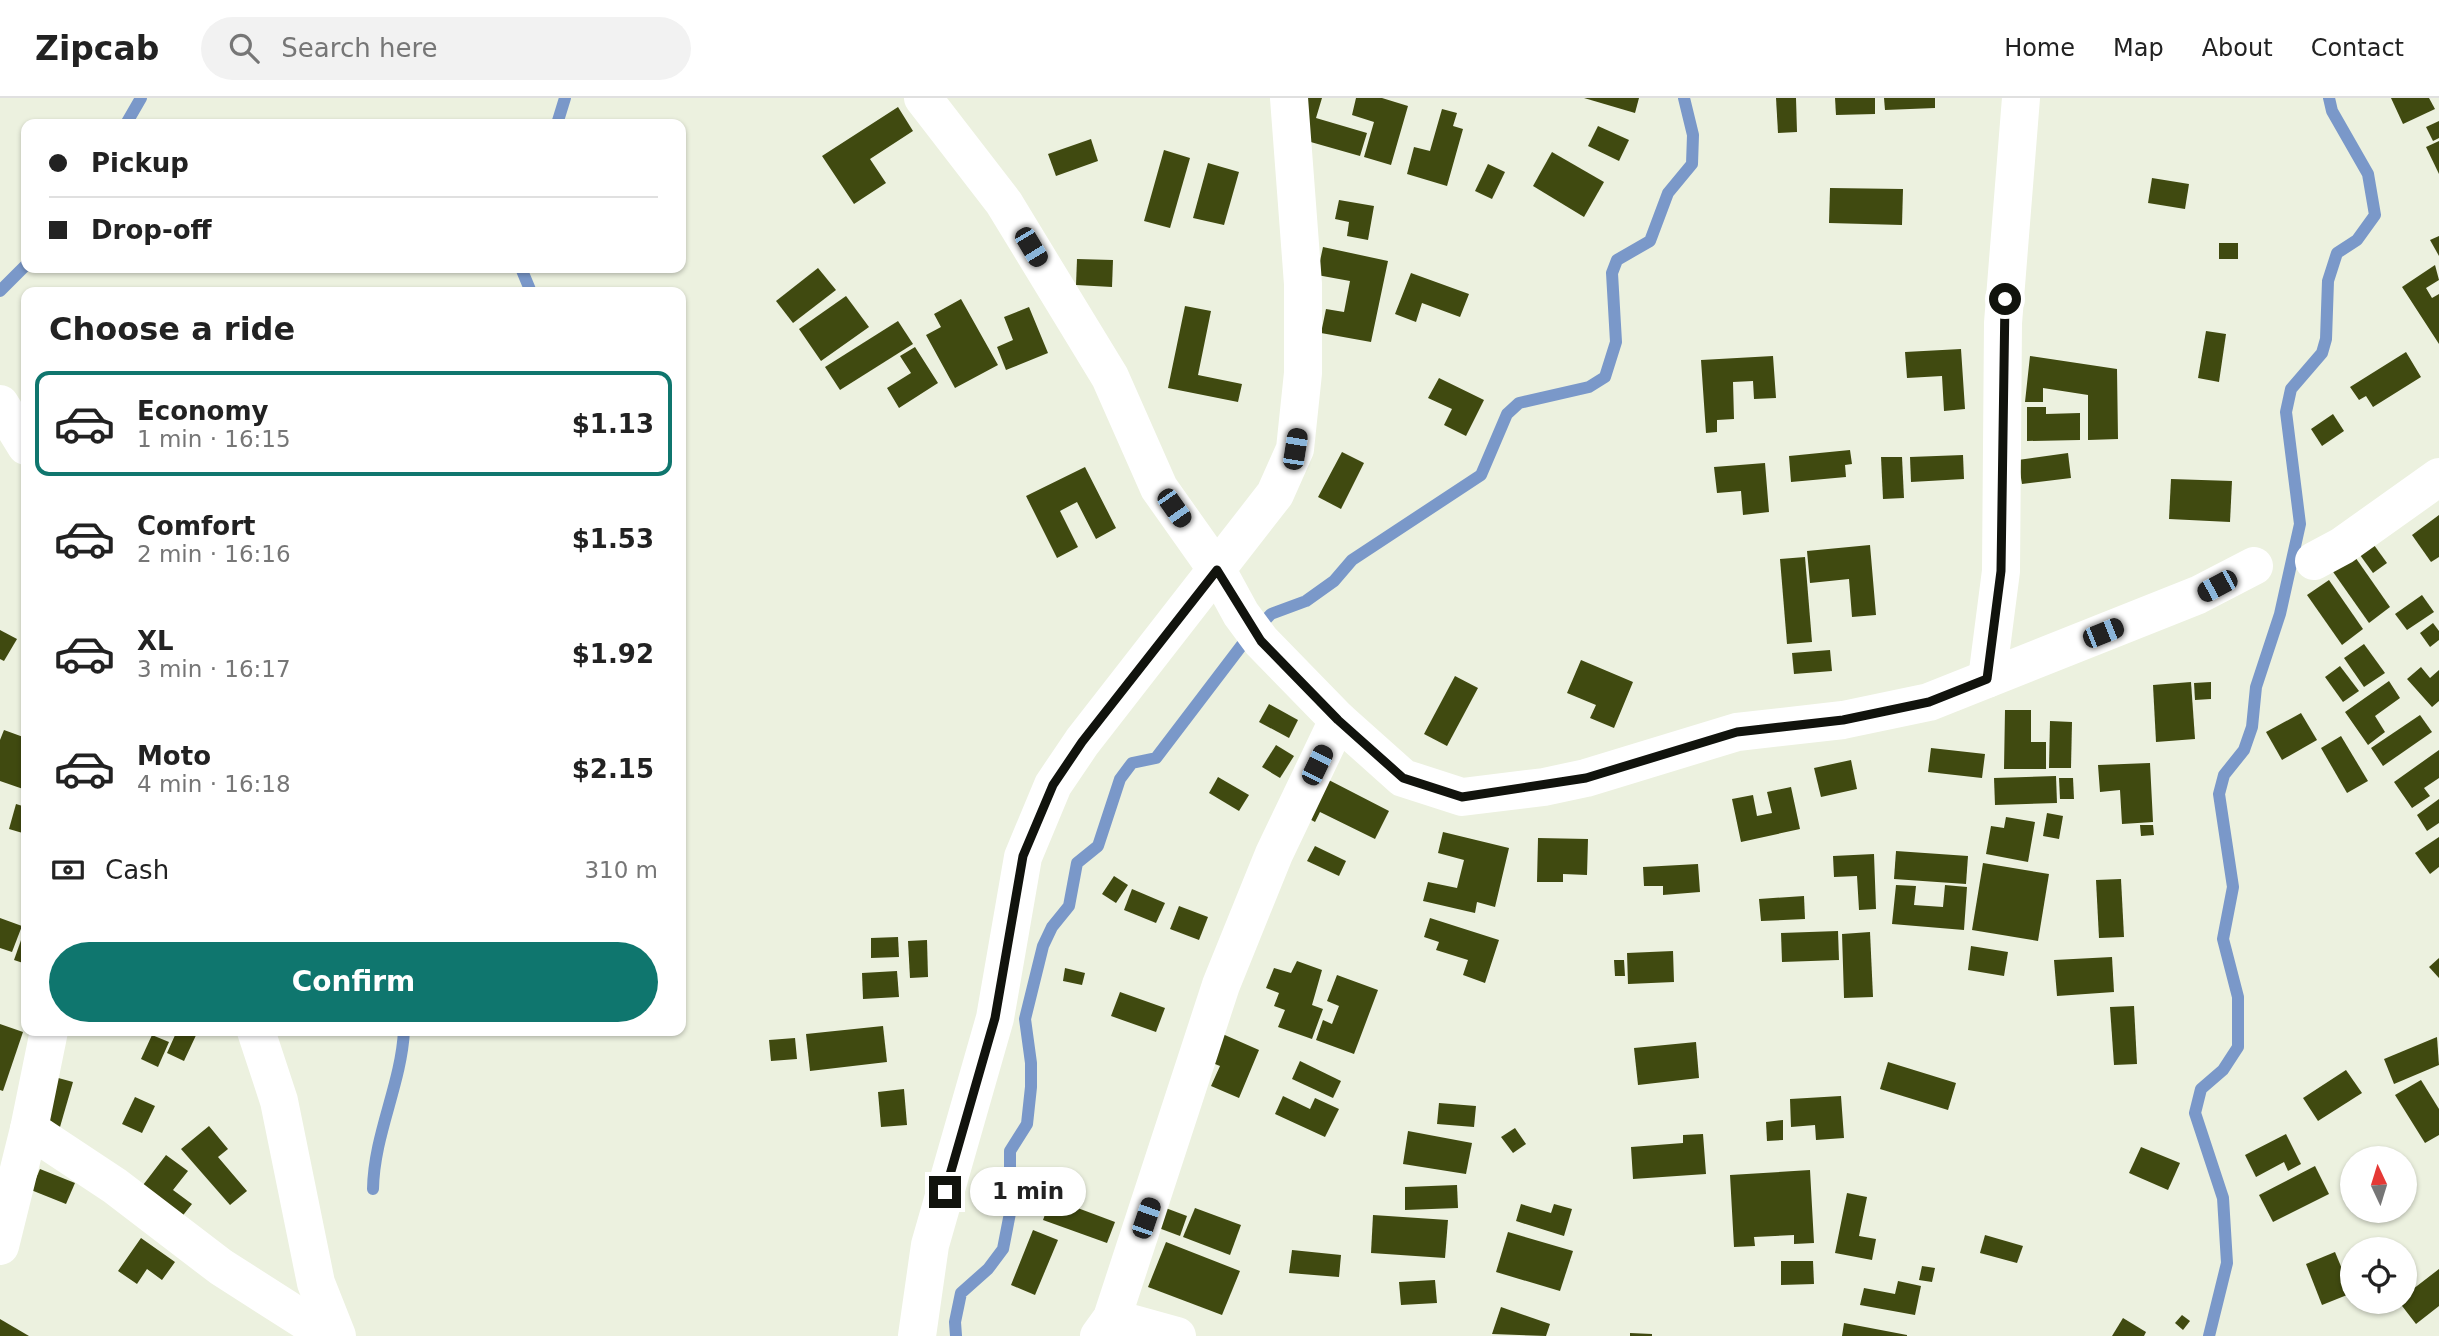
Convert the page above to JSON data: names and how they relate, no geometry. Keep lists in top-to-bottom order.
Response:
{
  "north": "top",
  "page": {
    "header": "Zipcab",
    "search": "Search here",
    "nav": [
      "Home",
      "Map",
      "About",
      "Contact"
    ],
    "banner": ["Pickup", "Drop-off"],
    "heading": "Choose a ride",
    "list": [
      {
        "name": "Economy",
        "note": "1 min · 16:15",
        "value": "$1.13"
      },
      {
        "name": "Comfort",
        "note": "2 min · 16:16",
        "value": "$1.53"
      },
      {
        "name": "XL",
        "note": "3 min · 16:17",
        "value": "$1.92"
      },
      {
        "name": "Moto",
        "note": "4 min · 16:18",
        "value": "$2.15"
      }
    ],
    "pay": ["Cash", "310 m"],
    "buttons": "Confirm",
    "bubble": "1 min"
  }
}
